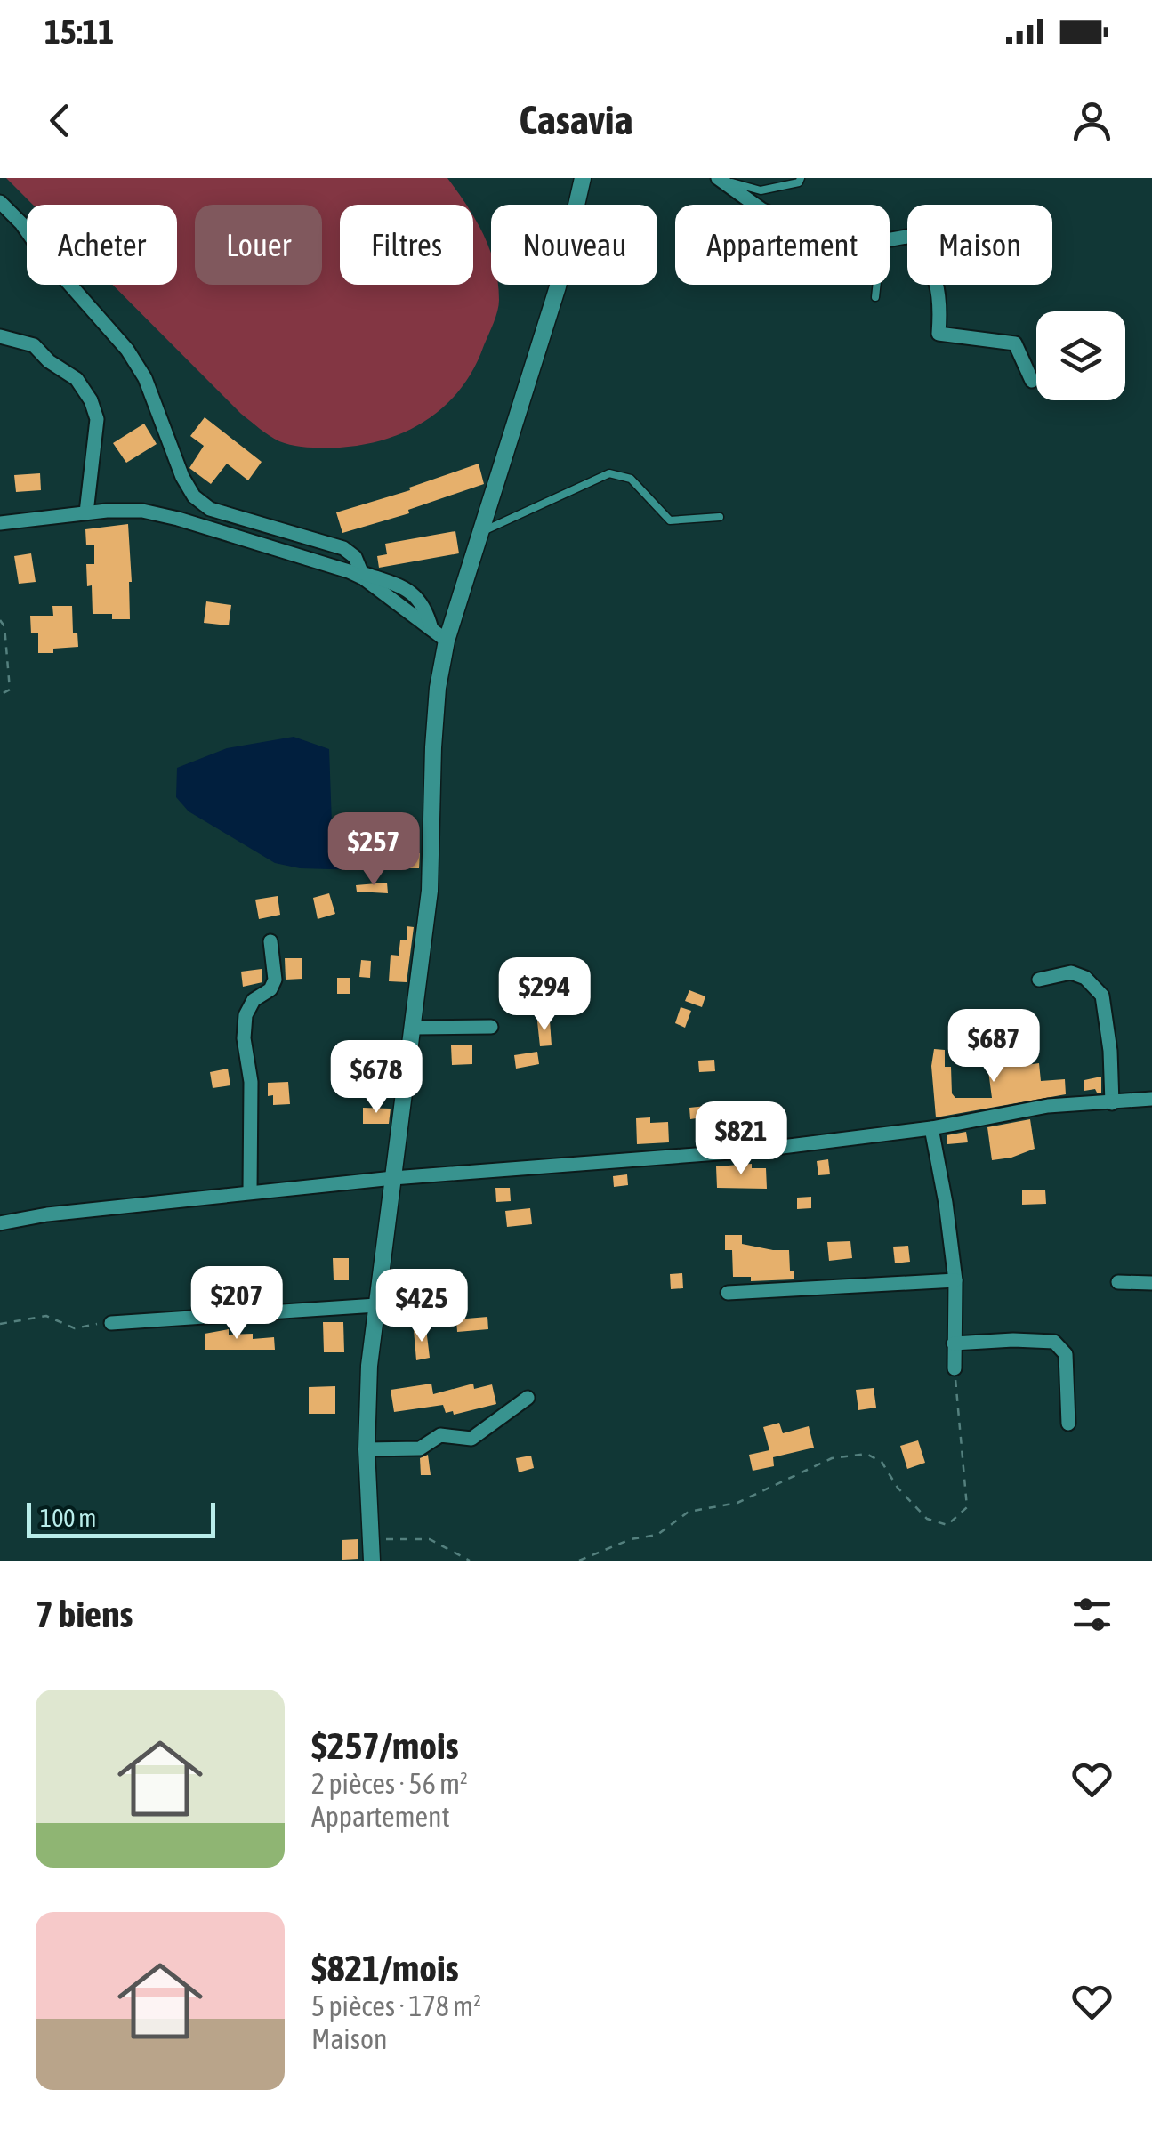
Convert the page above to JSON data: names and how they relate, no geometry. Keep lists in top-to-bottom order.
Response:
{
  "scale_bar": "100 m",
  "page": {
    "status": "15:11",
    "header": "Casavia",
    "chip": [
      "Acheter",
      "Louer",
      "Filtres",
      "Nouveau",
      "Appartement",
      "Maison"
    ],
    "price": [
      "$257",
      "$294",
      "$687",
      "$678",
      "$821",
      "$207",
      "$425"
    ],
    "scale": "100 m",
    "heading": "7 biens",
    "list": [
      {
        "name": "$257/mois",
        "note": "2 pièces · 56 m² · Appartement"
      },
      {
        "name": "$821/mois",
        "note": "5 pièces · 178 m² · Maison"
      }
    ]
  }
}
